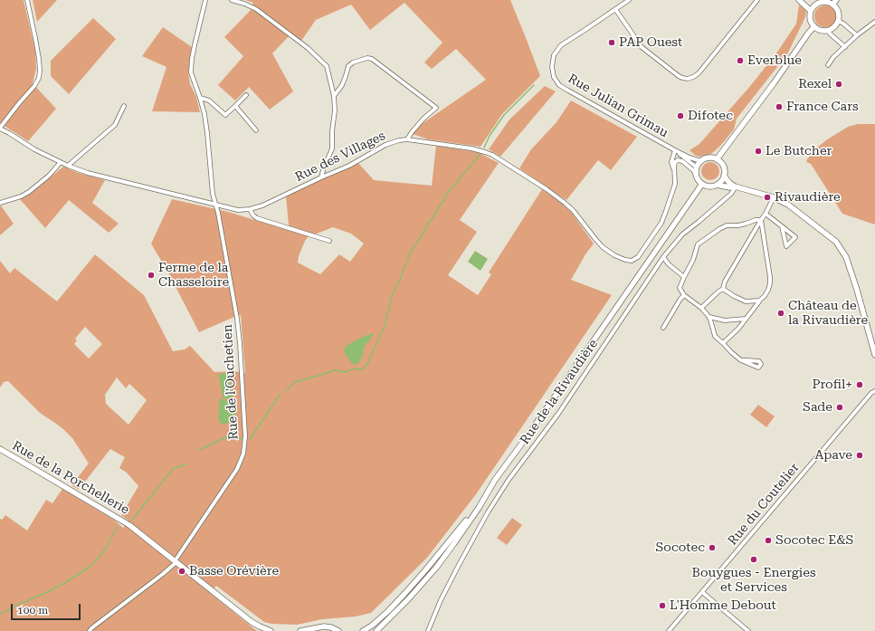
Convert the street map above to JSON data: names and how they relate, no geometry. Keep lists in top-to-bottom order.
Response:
{
  "streets": {
    "main road": ["Rue de la Porchellerie"],
    "street": [
      "Rue Julian Grimau",
      "Rue des Villages",
      "Rue de l'Ouchetien",
      "Rue de la Rivaudière",
      "Rue du Coutelier"
    ]
  },
  "crossings": [
    ["Rue des Villages", "Rue de l'Ouchetien"],
    ["Rue de l'Ouchetien", "Rue de la Porchellerie"]
  ],
  "places": [
    "PAP Ouest",
    "Everblue",
    "Rexel",
    "France Cars",
    "Difotec",
    "Le Butcher",
    "Rivaudière",
    "Ferme de la Chasseloire",
    "Château de la Rivaudière",
    "Profil+",
    "Sade",
    "Apave",
    "Socotec E&S",
    "Socotec",
    "Bouygues - Energies et Services",
    "Basse Orévière",
    "L'Homme Debout"
  ],
  "scale_bar": "100 m"
}
